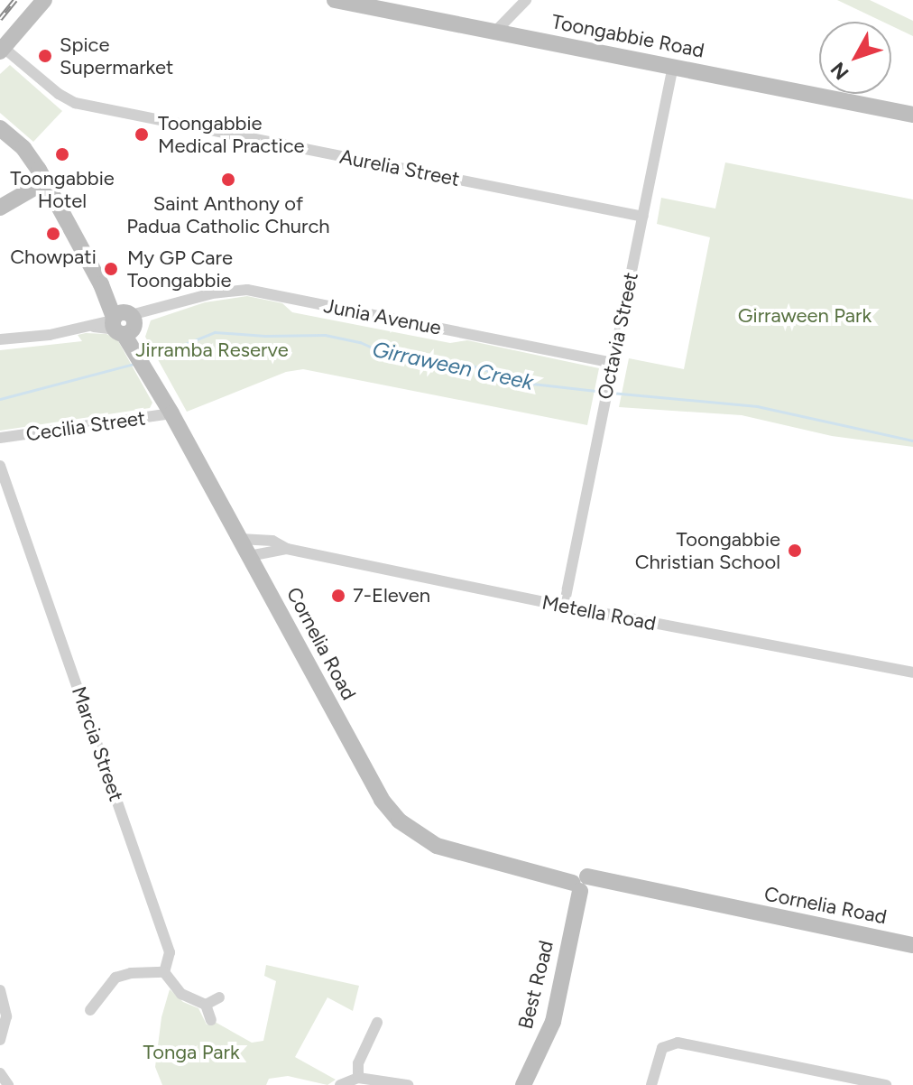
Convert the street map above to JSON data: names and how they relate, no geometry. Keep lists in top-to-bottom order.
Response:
{
  "streets": {
    "main road": ["Toongabbie Road", "Cornelia Road", "Best Road"],
    "street": [
      "Aurelia Street",
      "Junia Avenue",
      "Octavia Street",
      "Cecilia Street",
      "Metella Road",
      "Marcia Street"
    ]
  },
  "crossings": [
    ["Toongabbie Road", "Octavia Street"],
    ["Aurelia Street", "Octavia Street"],
    ["Junia Avenue", "Octavia Street"],
    ["Junia Avenue", "Cornelia Road"],
    ["Octavia Street", "Metella Road"],
    ["Cecilia Street", "Cornelia Road"],
    ["Metella Road", "Cornelia Road"],
    ["Cornelia Road", "Best Road"]
  ],
  "water": ["Girraween Creek"],
  "parks": ["Girraween Park", "Jirramba Reserve", "Tonga Park"],
  "places": [
    "Spice Supermarket",
    "Toongabbie Medical Practice",
    "Toongabbie Hotel",
    "Saint Anthony of Padua Catholic Church",
    "Chowpati",
    "My GP Care Toongabbie",
    "Toongabbie Christian School",
    "7-Eleven"
  ],
  "north": "bottom left"
}
